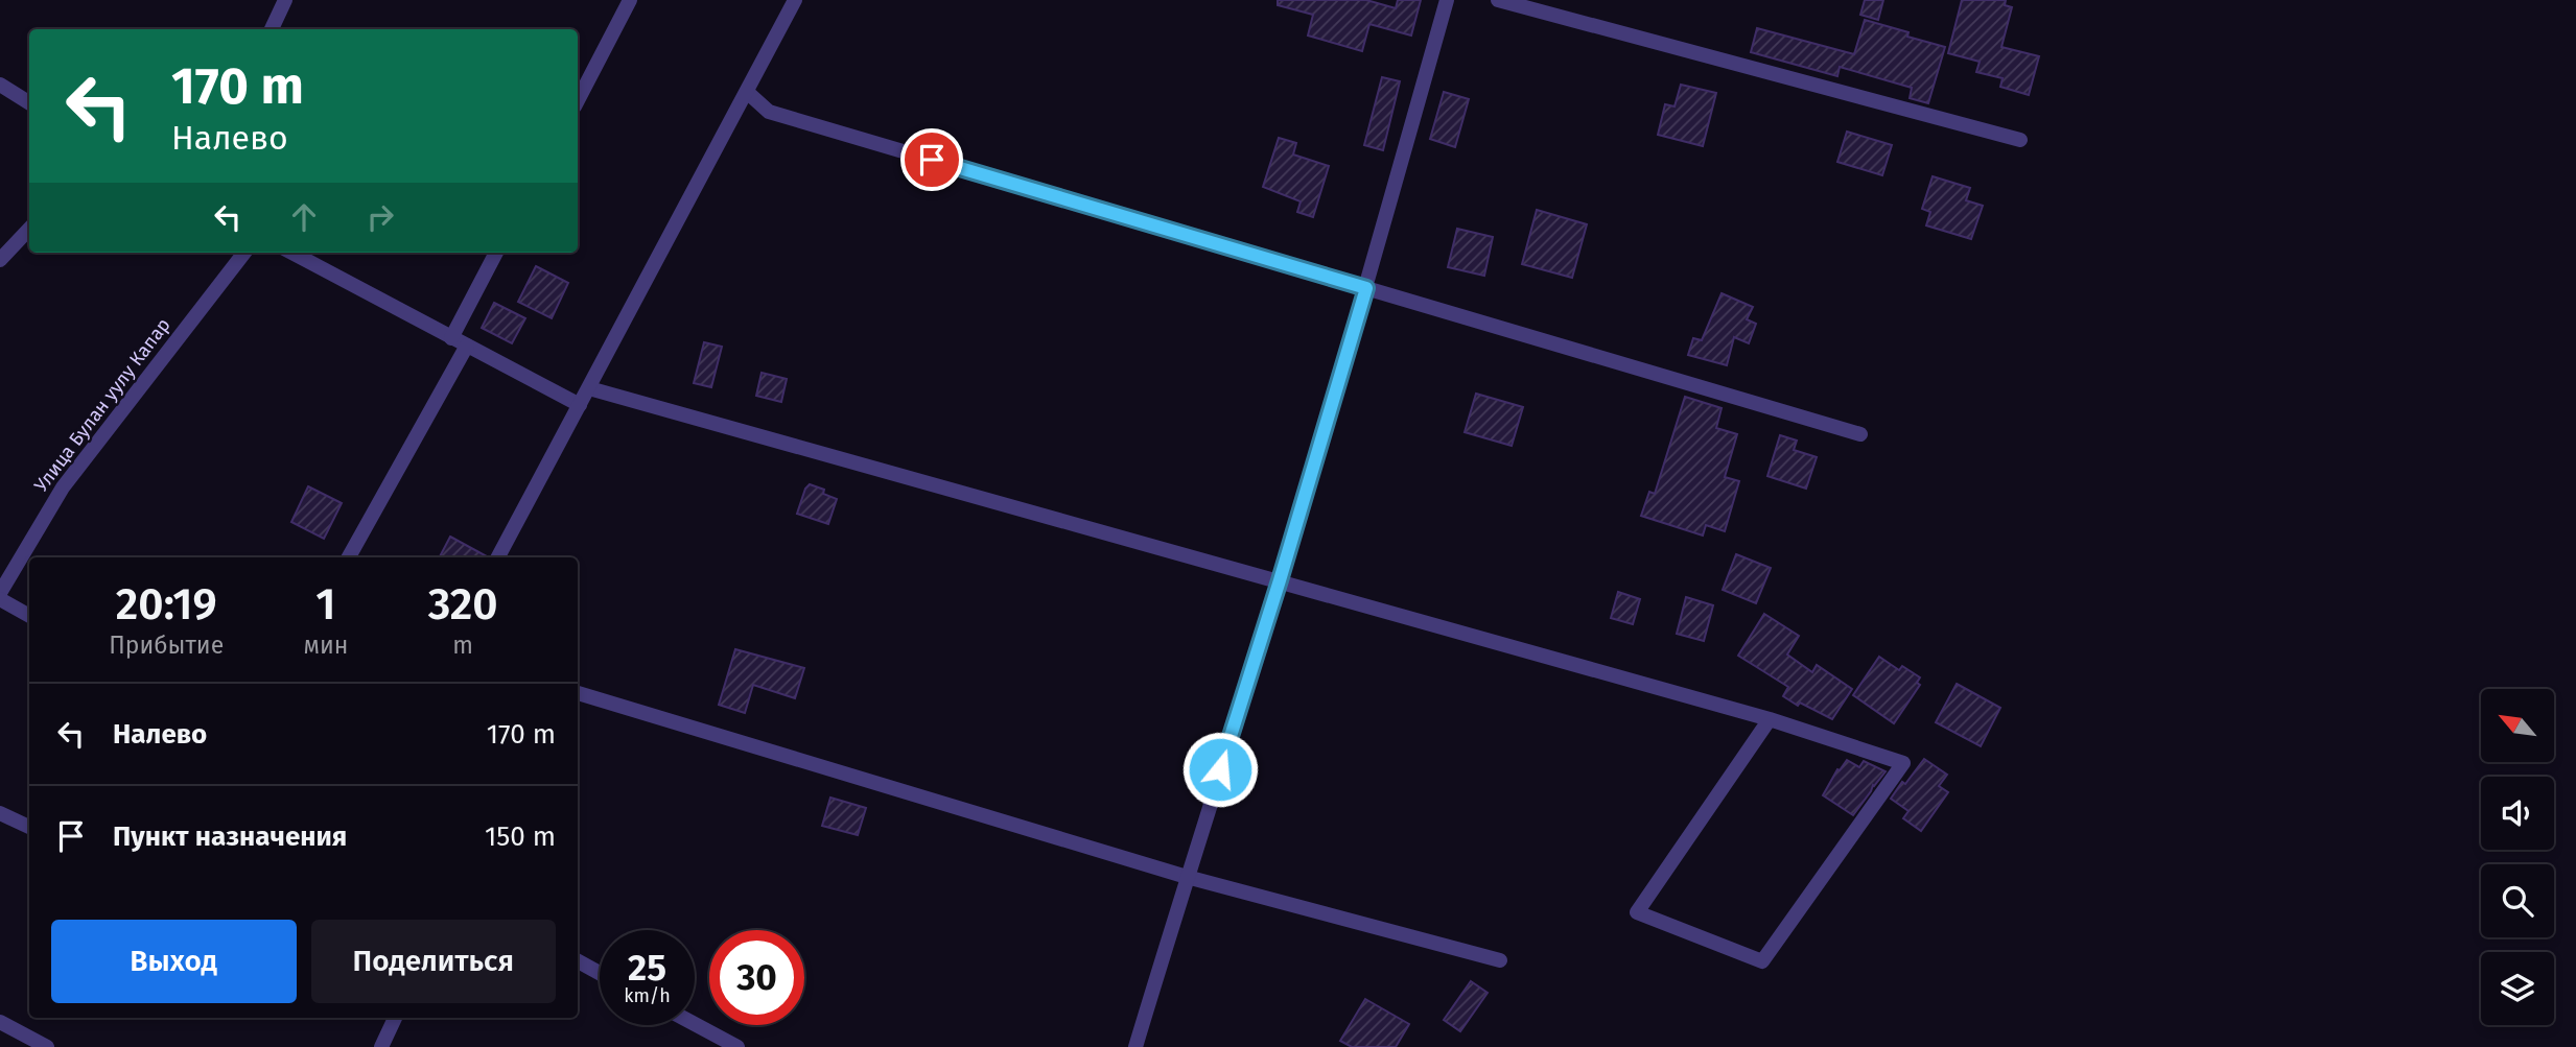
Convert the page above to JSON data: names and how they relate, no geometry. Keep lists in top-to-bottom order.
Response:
{
  "streets": {
    "street": ["Улица Булан уулу Капар"]
  },
  "north": "top left",
  "page": {
    "turn": ["170 m", "Налево"],
    "eta": [
      "20:19",
      "Прибытие",
      "1",
      "мин",
      "320",
      "m"
    ],
    "list": [
      {
        "name": "Налево",
        "value": "170 m"
      },
      {
        "name": "Пункт назначения",
        "value": "150 m"
      }
    ],
    "buttons": ["Выход", "Поделиться"],
    "speed": "25 km/h",
    "limit": "30"
  }
}
